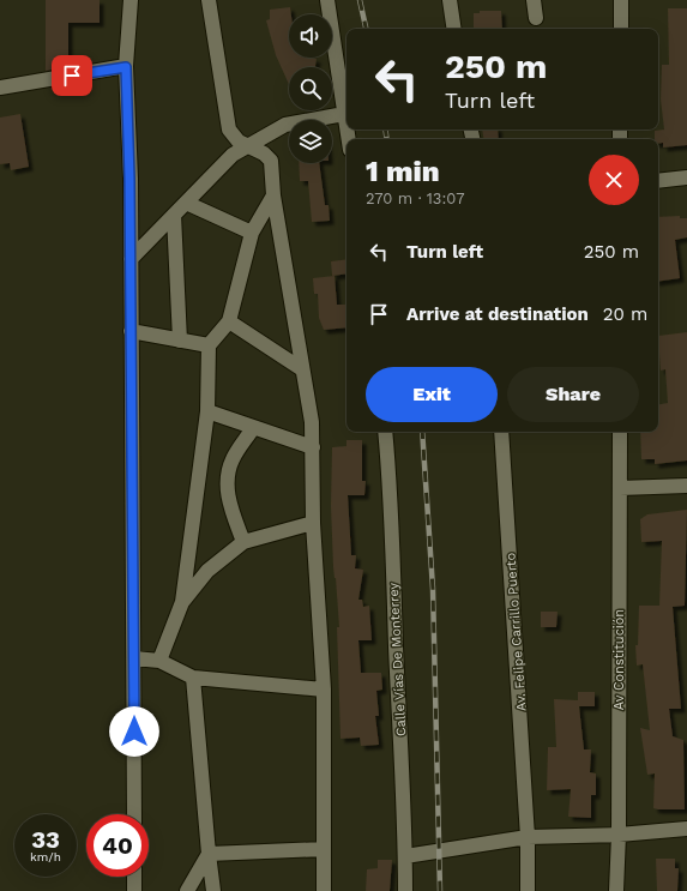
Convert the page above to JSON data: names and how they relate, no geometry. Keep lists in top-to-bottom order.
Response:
{
  "streets": {
    "street": ["Av. Felipe Carrillo Puerto", "Calle Vías De Monterrey", "Av Constitución"]
  },
  "page": {
    "turn": ["250 m", "Turn left"],
    "heading": ["1 min", "270 m · 13:07"],
    "list": [
      {
        "name": "Turn left",
        "value": "250 m"
      },
      {
        "name": "Arrive at destination",
        "value": "20 m"
      }
    ],
    "buttons": ["Exit", "Share"],
    "speed": "33 km/h",
    "limit": "40"
  }
}
